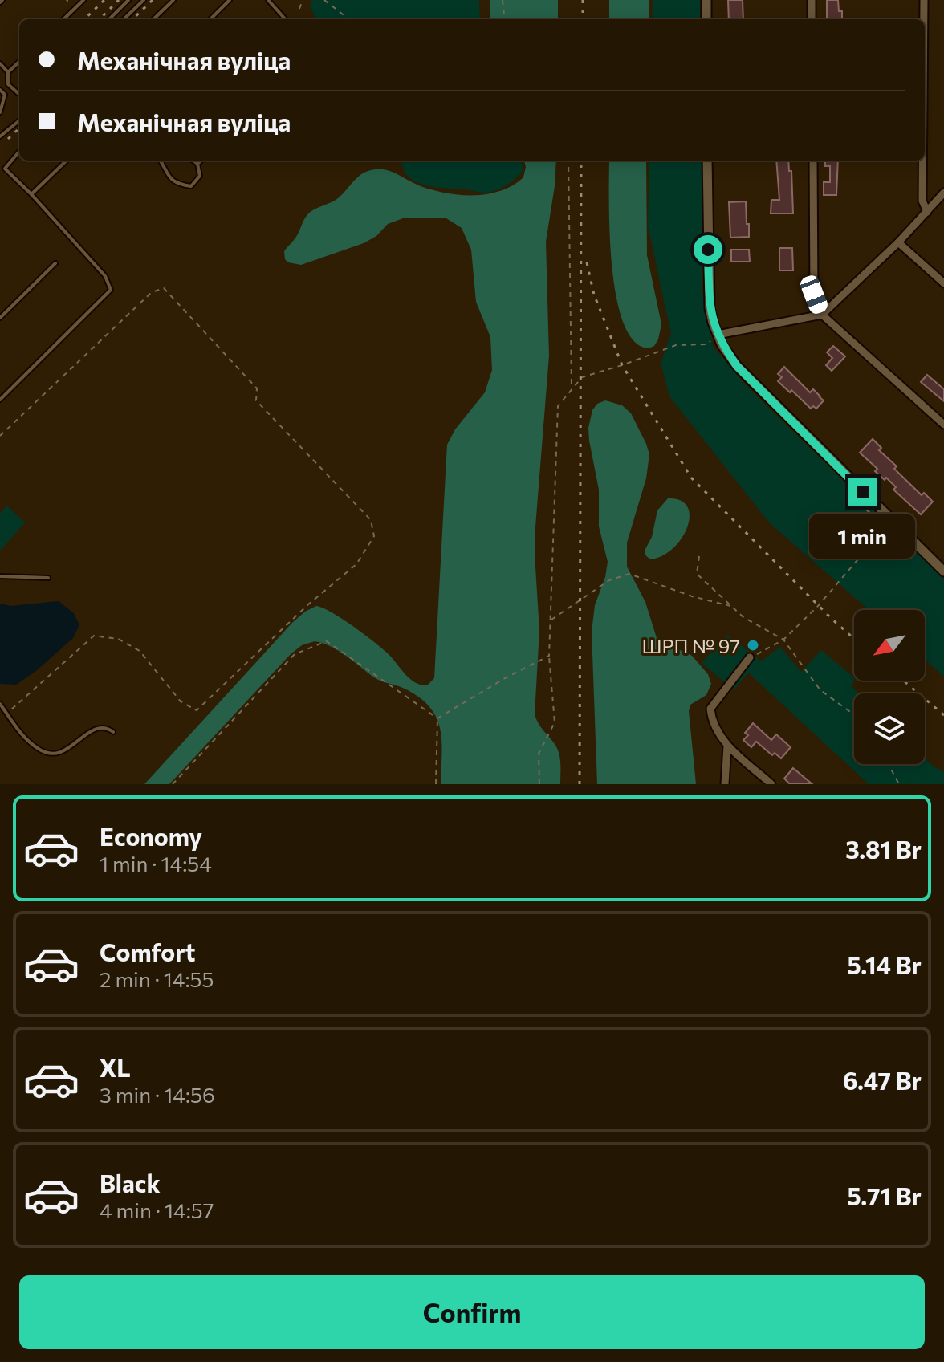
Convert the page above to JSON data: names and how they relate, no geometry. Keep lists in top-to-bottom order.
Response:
{
  "places": ["ШРП № 97"],
  "north": "bottom left",
  "page": {
    "banner": ["Механічная вуліца", "Механічная вуліца"],
    "bubble": "1 min",
    "list": [
      {
        "name": "Economy",
        "note": "1 min · 14:54",
        "value": "3.81 Br"
      },
      {
        "name": "Comfort",
        "note": "2 min · 14:55",
        "value": "5.14 Br"
      },
      {
        "name": "XL",
        "note": "3 min · 14:56",
        "value": "6.47 Br"
      },
      {
        "name": "Black",
        "note": "4 min · 14:57",
        "value": "5.71 Br"
      }
    ],
    "buttons": "Confirm"
  }
}
